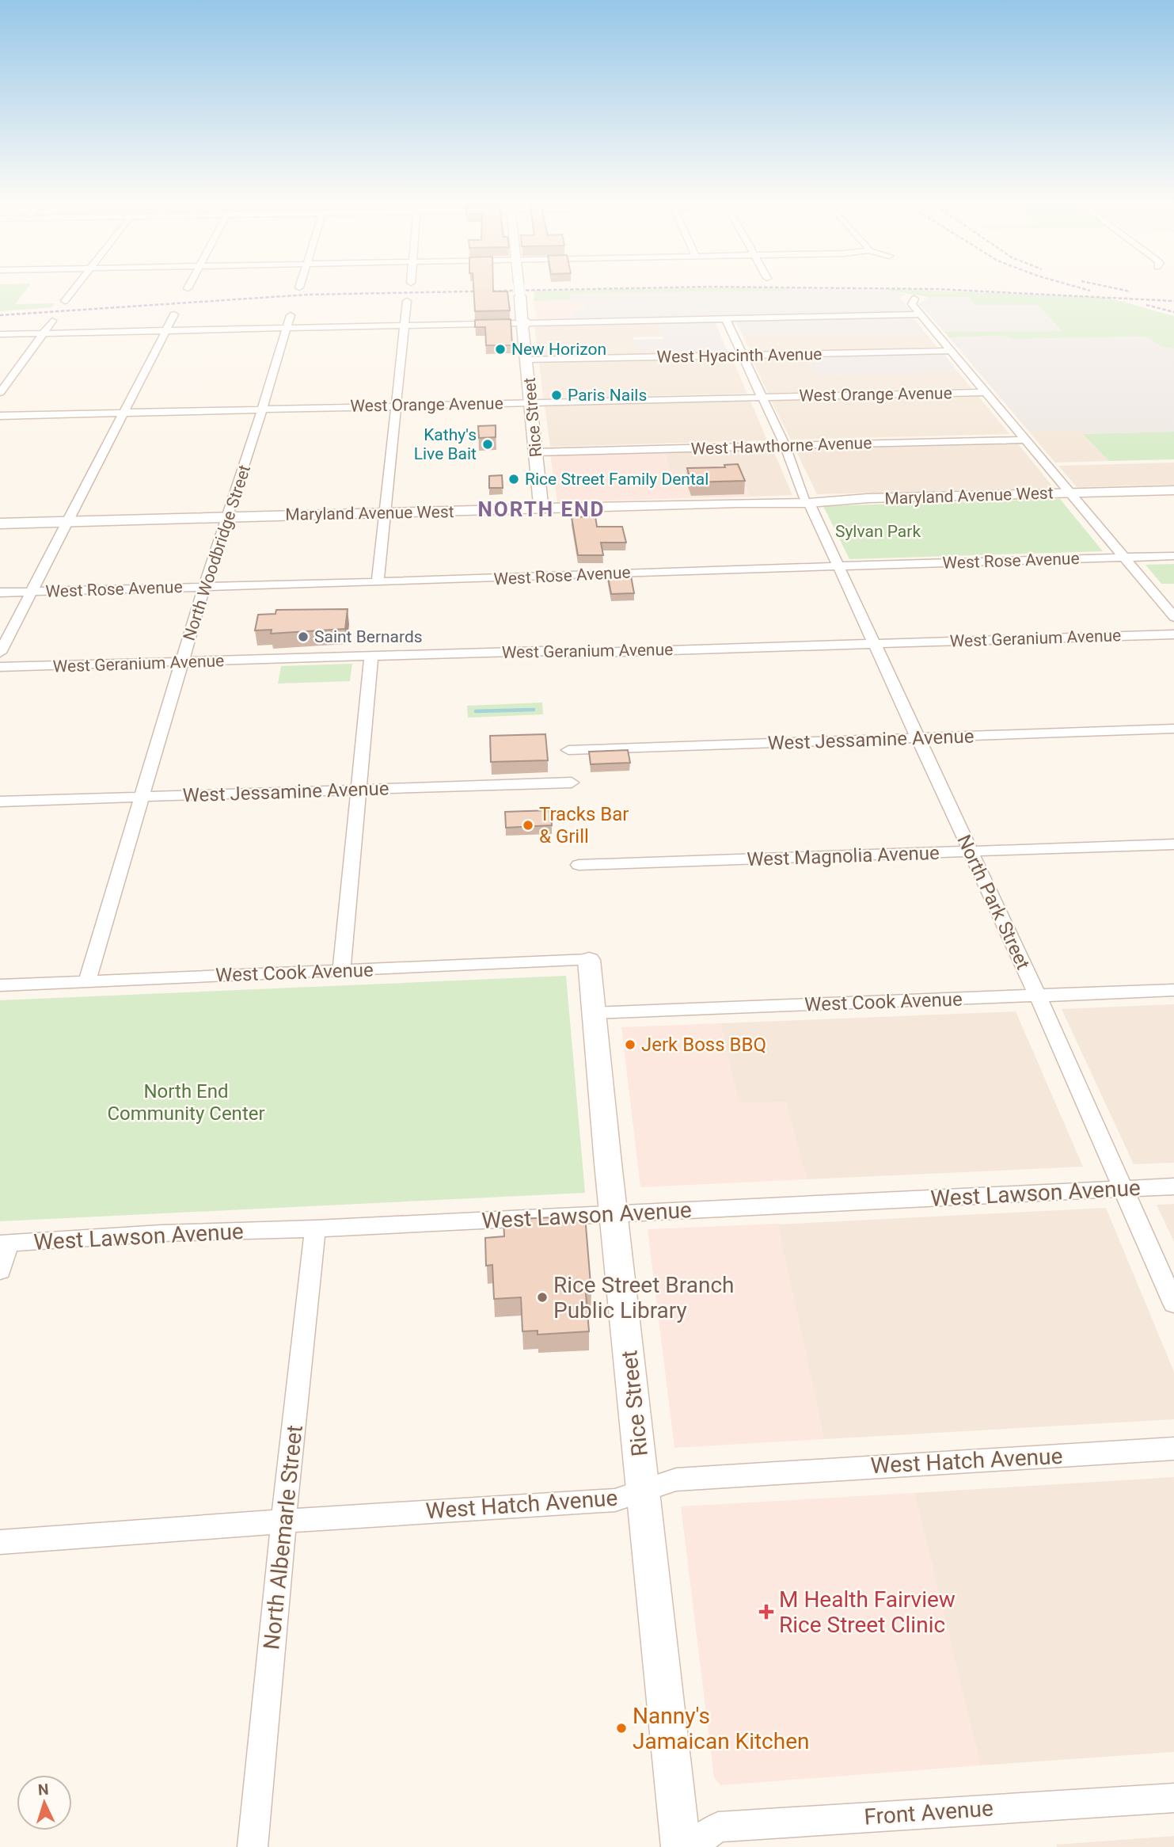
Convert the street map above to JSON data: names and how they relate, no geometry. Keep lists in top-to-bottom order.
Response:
{
  "streets": {
    "main road": ["Rice Street", "Maryland Avenue West"],
    "street": [
      "West Hyacinth Avenue",
      "West Orange Avenue",
      "West Hawthorne Avenue",
      "North Woodbridge Street",
      "West Rose Avenue",
      "West Geranium Avenue",
      "West Jessamine Avenue",
      "West Magnolia Avenue",
      "North Park Street",
      "West Cook Avenue",
      "West Lawson Avenue",
      "West Hatch Avenue",
      "North Albemarle Street",
      "Front Avenue"
    ]
  },
  "crossings": [
    ["West Hyacinth Avenue", "Rice Street"],
    ["West Hyacinth Avenue", "North Park Street"],
    ["West Orange Avenue", "Rice Street"],
    ["West Orange Avenue", "North Woodbridge Street"],
    ["West Orange Avenue", "North Park Street"],
    ["Rice Street", "West Hawthorne Avenue"],
    ["Rice Street", "Maryland Avenue West"],
    ["Rice Street", "West Cook Avenue"],
    ["Rice Street", "West Lawson Avenue"],
    ["Rice Street", "West Hatch Avenue"],
    ["West Hawthorne Avenue", "North Park Street"],
    ["Maryland Avenue West", "North Woodbridge Street"],
    ["Maryland Avenue West", "North Park Street"],
    ["North Woodbridge Street", "West Rose Avenue"],
    ["North Woodbridge Street", "West Geranium Avenue"],
    ["North Woodbridge Street", "West Jessamine Avenue"],
    ["North Woodbridge Street", "West Cook Avenue"],
    ["West Rose Avenue", "North Park Street"],
    ["West Geranium Avenue", "North Park Street"],
    ["West Jessamine Avenue", "North Park Street"],
    ["West Magnolia Avenue", "North Park Street"],
    ["North Park Street", "West Cook Avenue"],
    ["North Park Street", "West Lawson Avenue"],
    ["West Lawson Avenue", "North Albemarle Street"],
    ["West Hatch Avenue", "North Albemarle Street"]
  ],
  "districts": ["NORTH END"],
  "parks": ["Sylvan Park", "North End Community Center"],
  "places": {
    "other": [
      "New Horizon",
      "Paris Nails",
      "Kathy's Live Bait",
      "Rice Street Family Dental",
      "Saint Bernards",
      "Tracks Bar & Grill",
      "Jerk Boss BBQ",
      "Rice Street Branch Public Library",
      "Nanny's Jamaican Kitchen"
    ],
    "health": ["M Health Fairview Rice Street Clinic"]
  },
  "north": "top"
}
